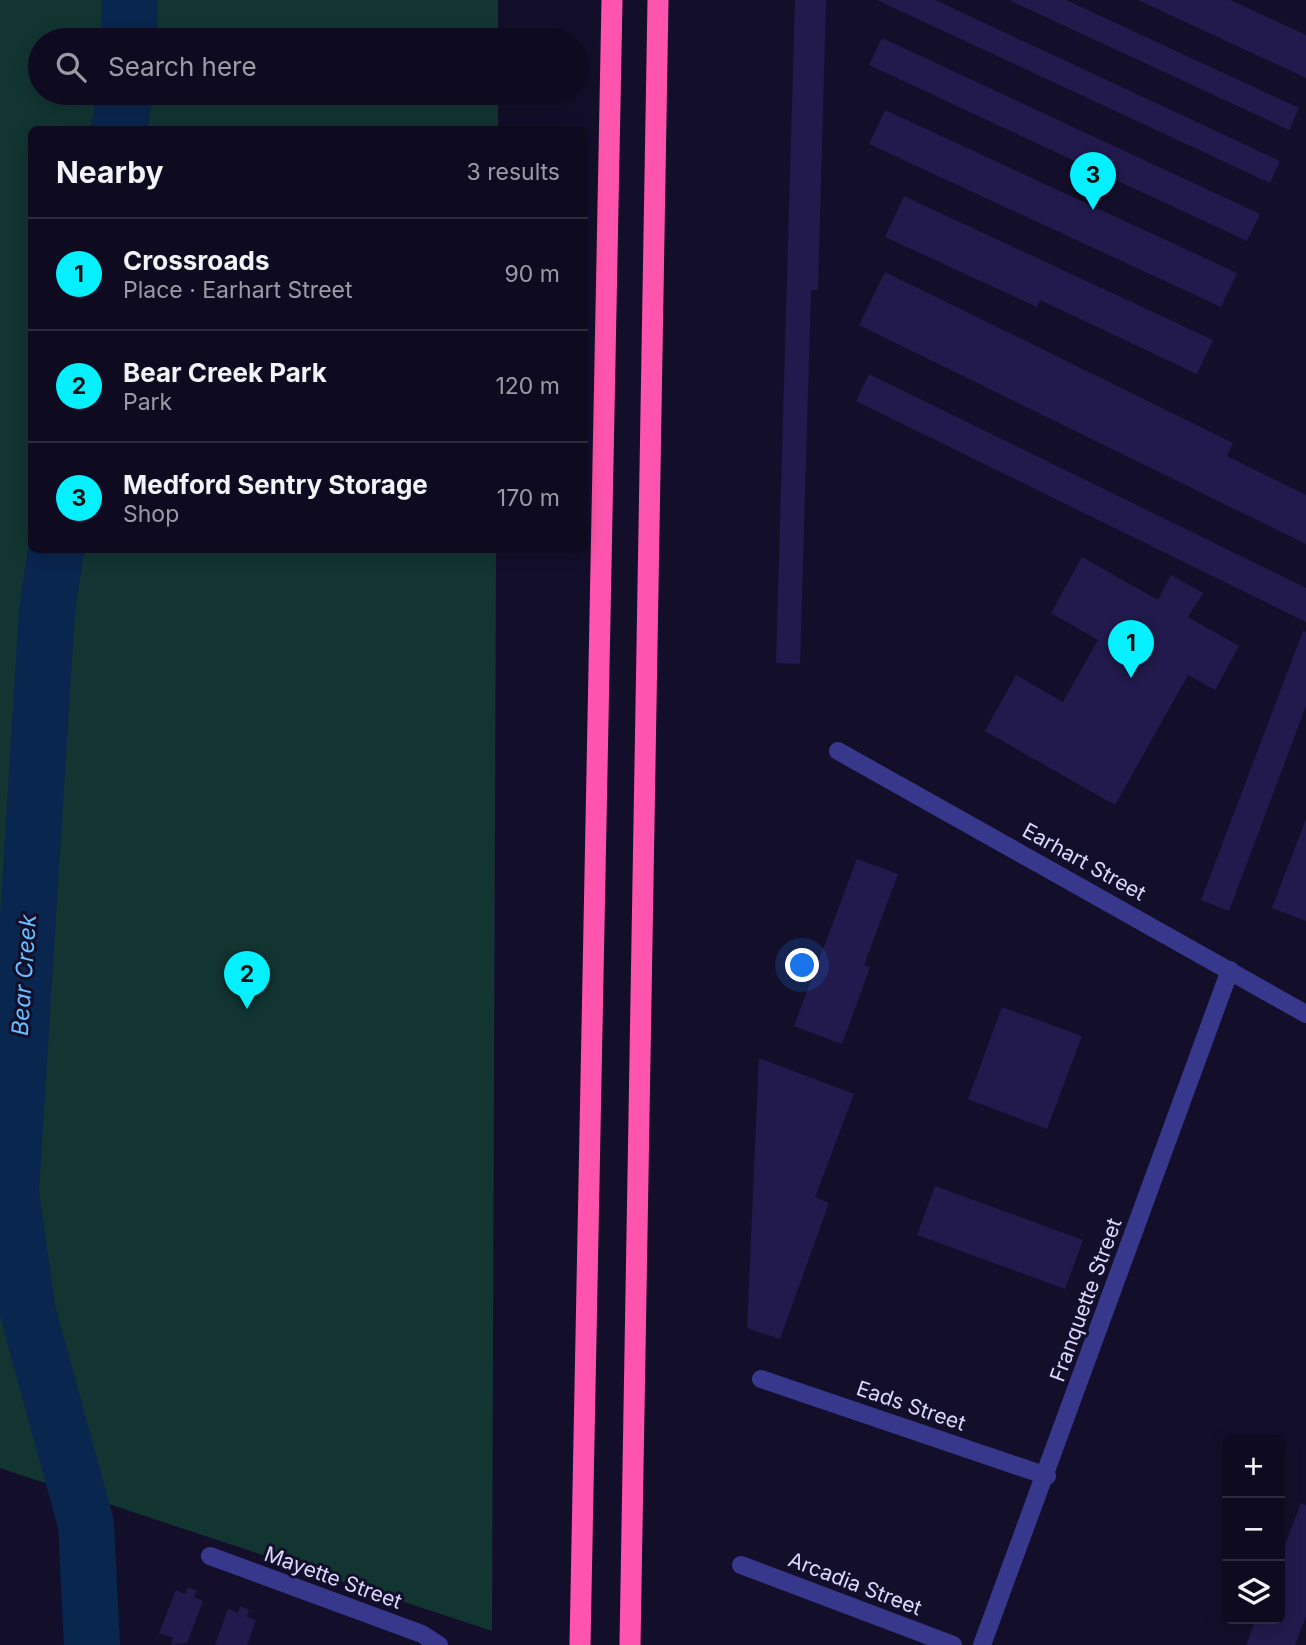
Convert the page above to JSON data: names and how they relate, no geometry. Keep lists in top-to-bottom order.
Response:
{
  "streets": {
    "street": [
      "Earhart Street",
      "Franquette Street",
      "Eads Street",
      "Mayette Street",
      "Arcadia Street"
    ]
  },
  "crossings": [
    ["Earhart Street", "Franquette Street"],
    ["Franquette Street", "Eads Street"]
  ],
  "water": ["Bear Creek"],
  "page": {
    "search": "Search here",
    "heading": ["Nearby", "3 results"],
    "pins": ["3", "1", "2"],
    "list": [
      {
        "mark": "1",
        "name": "Crossroads",
        "note": "Place · Earhart Street",
        "value": "90 m"
      },
      {
        "mark": "2",
        "name": "Bear Creek Park",
        "note": "Park",
        "value": "120 m"
      },
      {
        "mark": "3",
        "name": "Medford Sentry Storage",
        "note": "Shop",
        "value": "170 m"
      }
    ],
    "map_buttons": ["+", "−"]
  }
}
